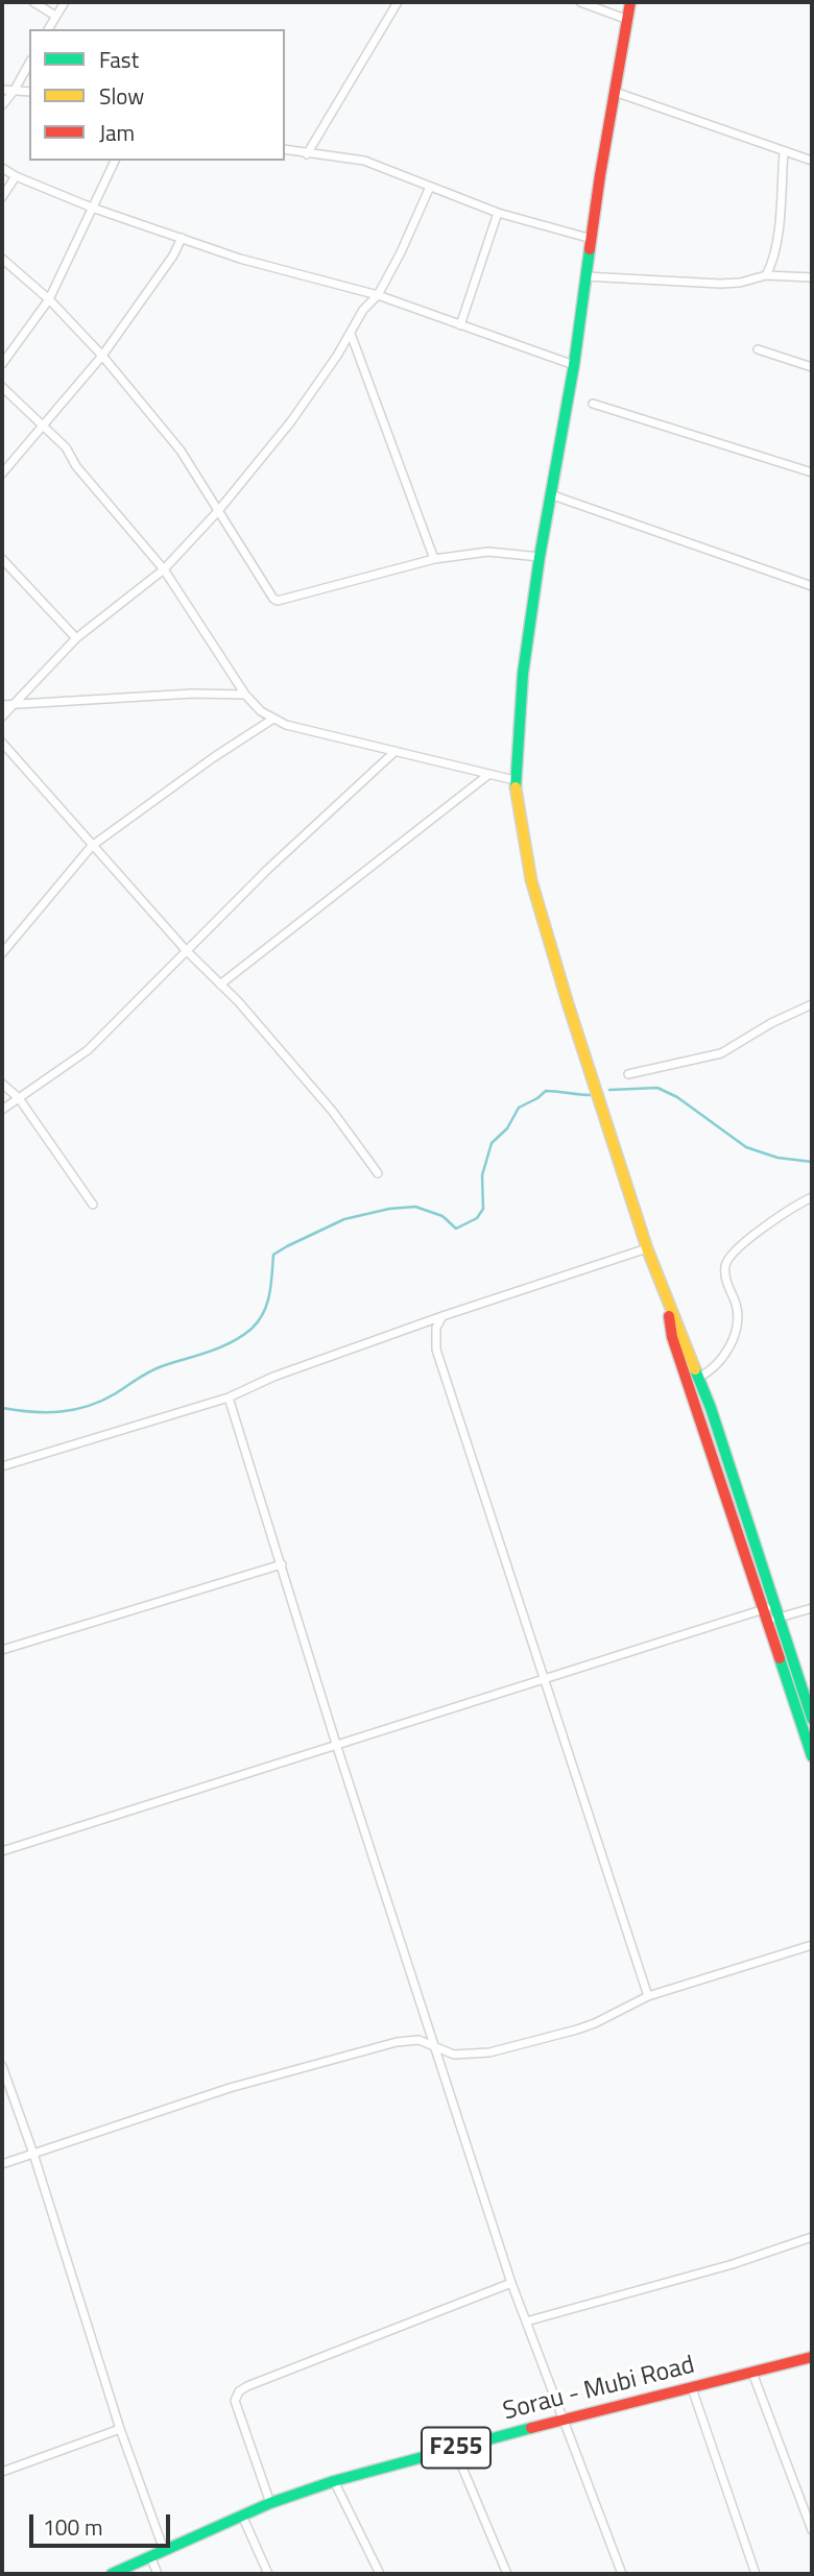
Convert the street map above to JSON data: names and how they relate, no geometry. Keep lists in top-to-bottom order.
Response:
{
  "streets": {
    "main road": ["Sorau - Mubi Road", "F255"]
  },
  "legend": ["Fast", "Slow", "Jam"],
  "scale_bar": "100 m"
}
